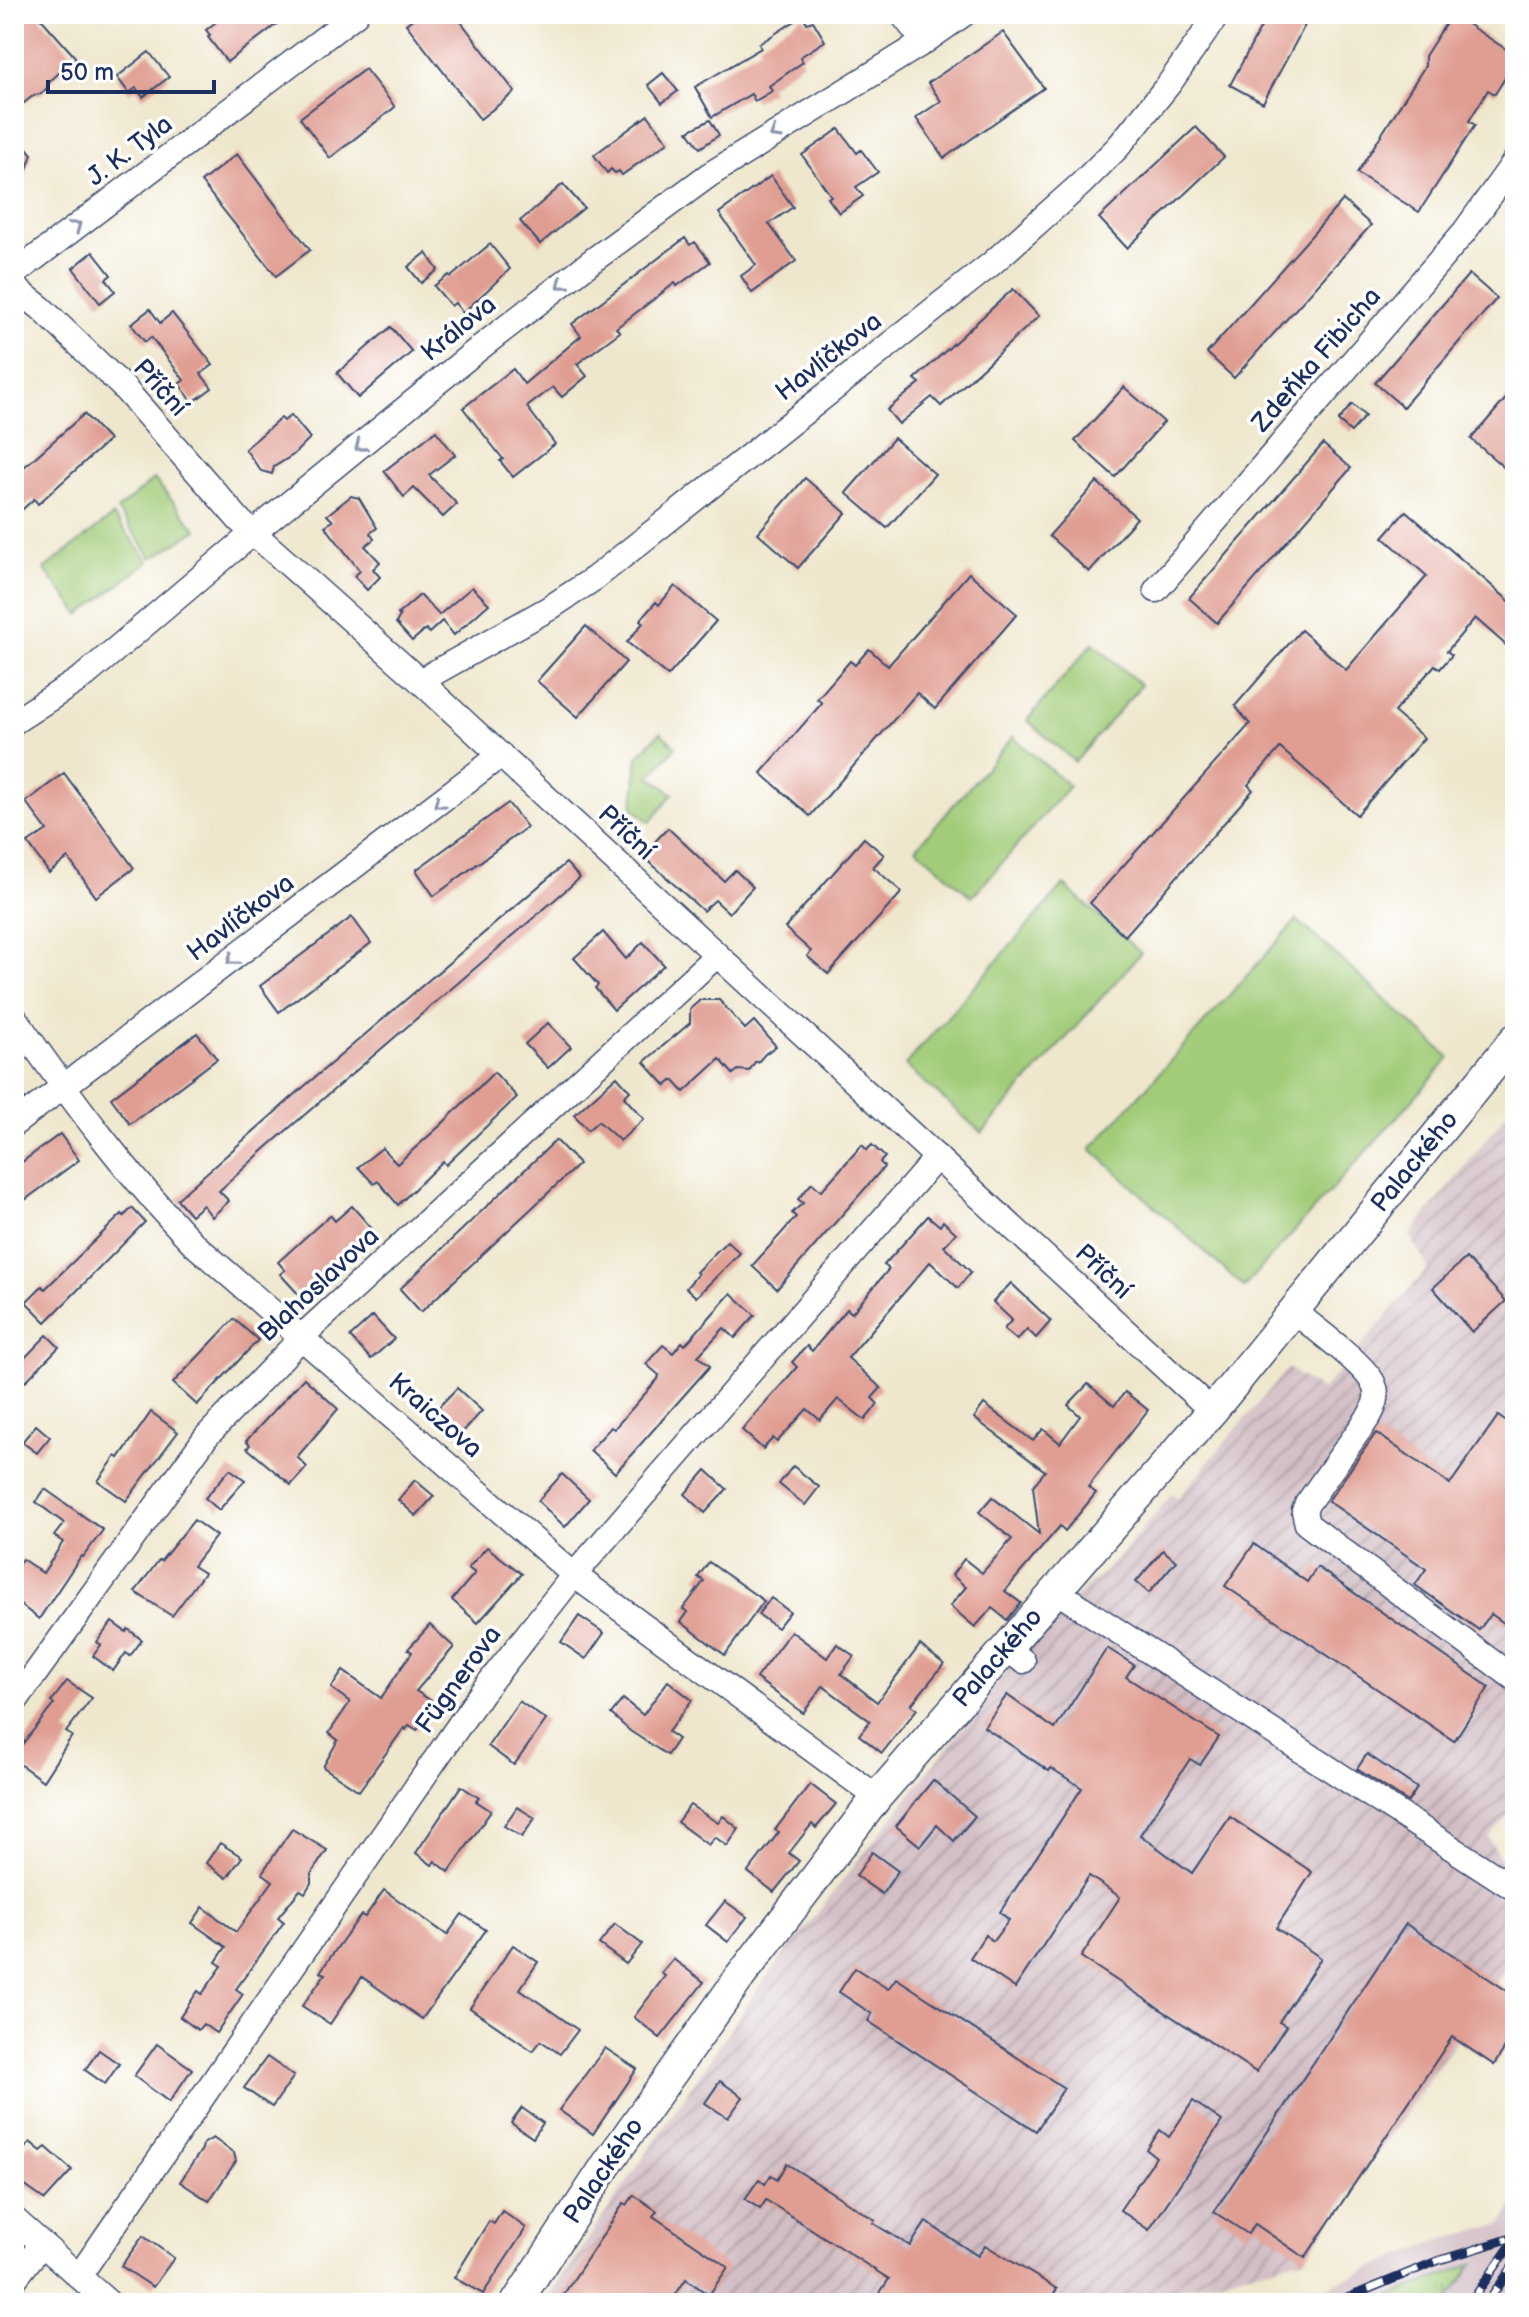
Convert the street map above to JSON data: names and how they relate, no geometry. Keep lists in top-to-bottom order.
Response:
{
  "streets": {
    "street": [
      "J. K. Tyla",
      "Králova",
      "Havlíčkova",
      "Zdeňka Fibicha",
      "Příční",
      "Palackého",
      "Blahoslavova",
      "Kraiczova",
      "Fügnerova"
    ]
  },
  "crossings": [
    ["Králova", "Příční"],
    ["Havlíčkova", "Příční"],
    ["Havlíčkova", "Kraiczova"],
    ["Příční", "Palackého"],
    ["Příční", "Blahoslavova"],
    ["Příční", "Fügnerova"],
    ["Palackého", "Kraiczova"],
    ["Blahoslavova", "Kraiczova"],
    ["Kraiczova", "Fügnerova"]
  ],
  "one_way": ["J. K. Tyla", "Králova"],
  "scale_bar": "50 m"
}
